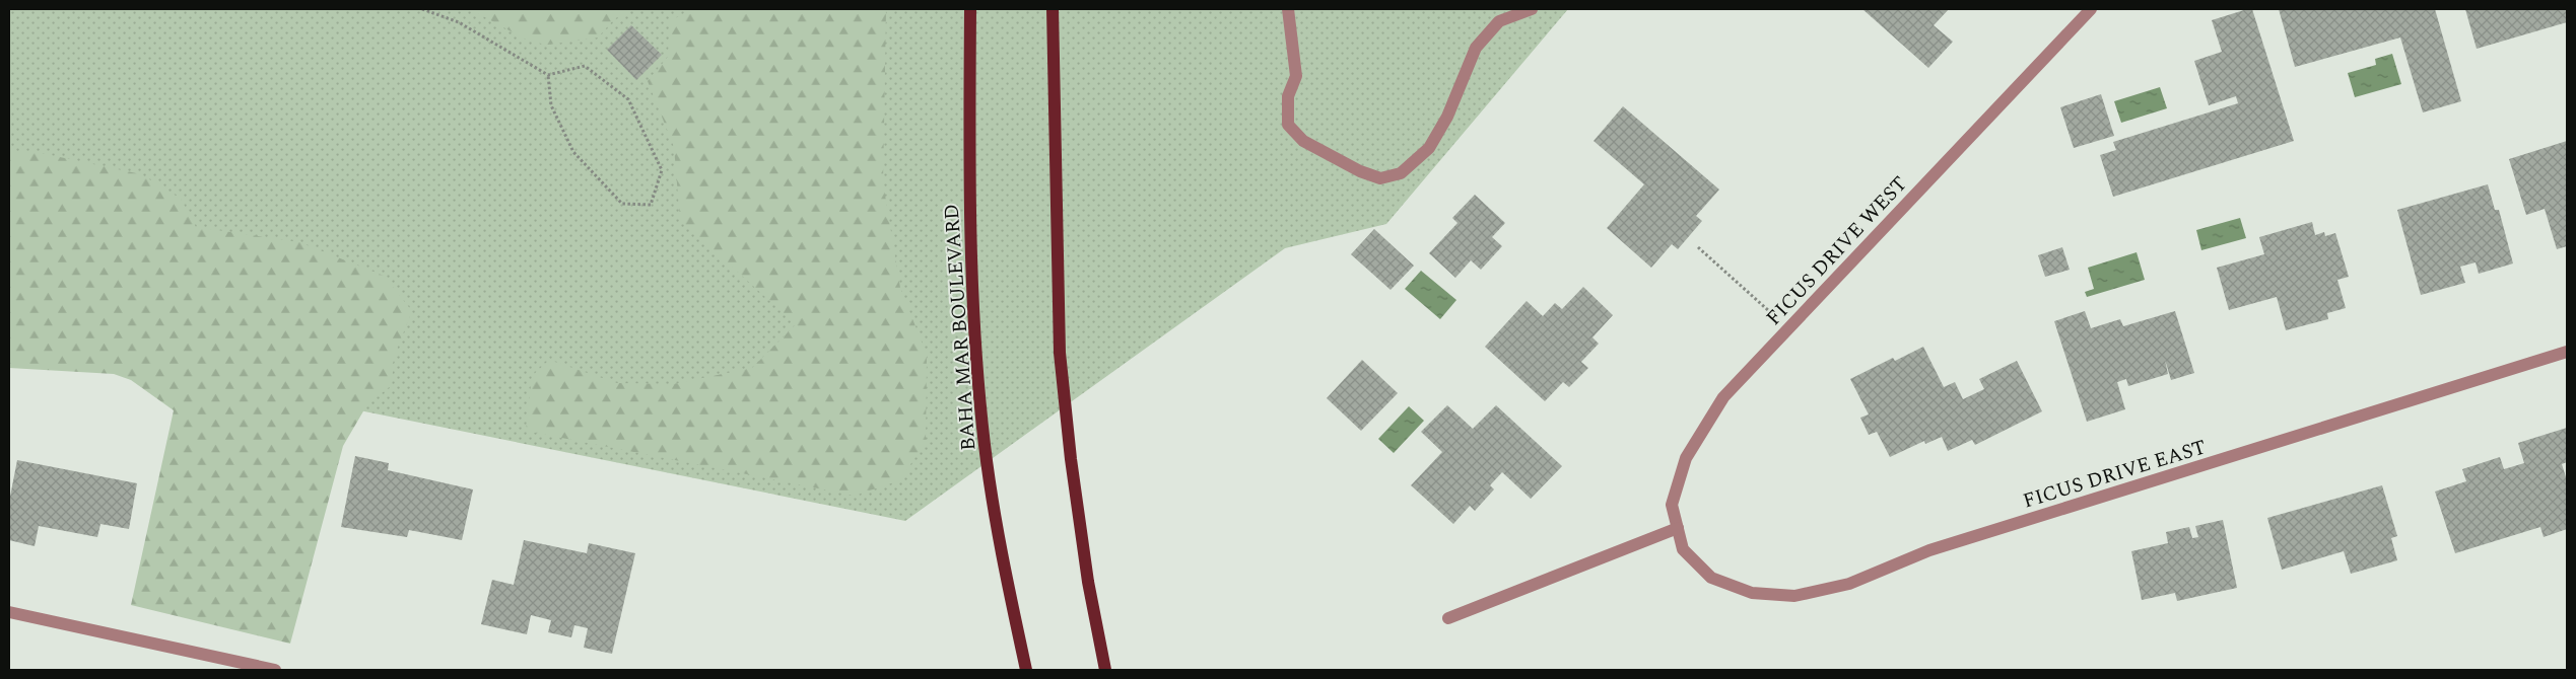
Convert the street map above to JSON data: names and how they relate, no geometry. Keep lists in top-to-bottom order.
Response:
{
  "streets": {
    "main road": ["BAHA MAR BOULEVARD"],
    "street": ["FICUS DRIVE WEST", "FICUS DRIVE EAST"]
  },
  "crossings": [
    ["FICUS DRIVE WEST", "FICUS DRIVE EAST"]
  ]
}
